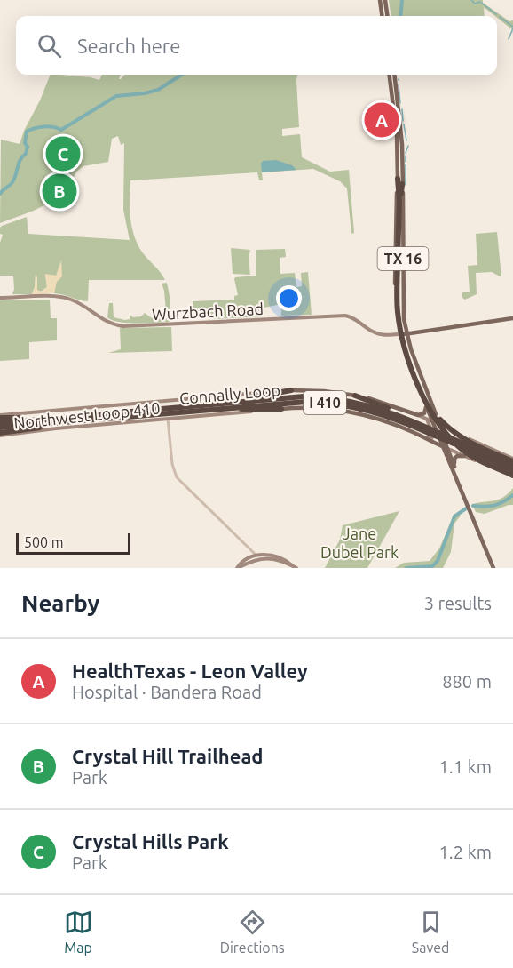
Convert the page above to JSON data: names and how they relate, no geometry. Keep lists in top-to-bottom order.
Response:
{
  "streets": {
    "highway": ["Connally Loop", "I 410"],
    "main road": ["TX 16", "Wurzbach Road", "Northwest Loop 410"]
  },
  "crossings": [
    ["TX 16", "Wurzbach Road"],
    ["TX 16", "Northwest Loop 410"],
    ["Connally Loop", "Northwest Loop 410"]
  ],
  "parks": ["Jane Dubel Park"],
  "scale_bar": "500 m",
  "page": {
    "search": "Search here",
    "pins": ["A", "C", "B"],
    "scale": "500 m",
    "heading": ["Nearby", "3 results"],
    "list": [
      {
        "mark": "A",
        "name": "HealthTexas - Leon Valley",
        "note": "Hospital · Bandera Road",
        "value": "880 m"
      },
      {
        "mark": "B",
        "name": "Crystal Hill Trailhead",
        "note": "Park",
        "value": "1.1 km"
      },
      {
        "mark": "C",
        "name": "Crystal Hills Park",
        "note": "Park",
        "value": "1.2 km"
      }
    ],
    "nav": ["Map", "Directions", "Saved"]
  }
}
